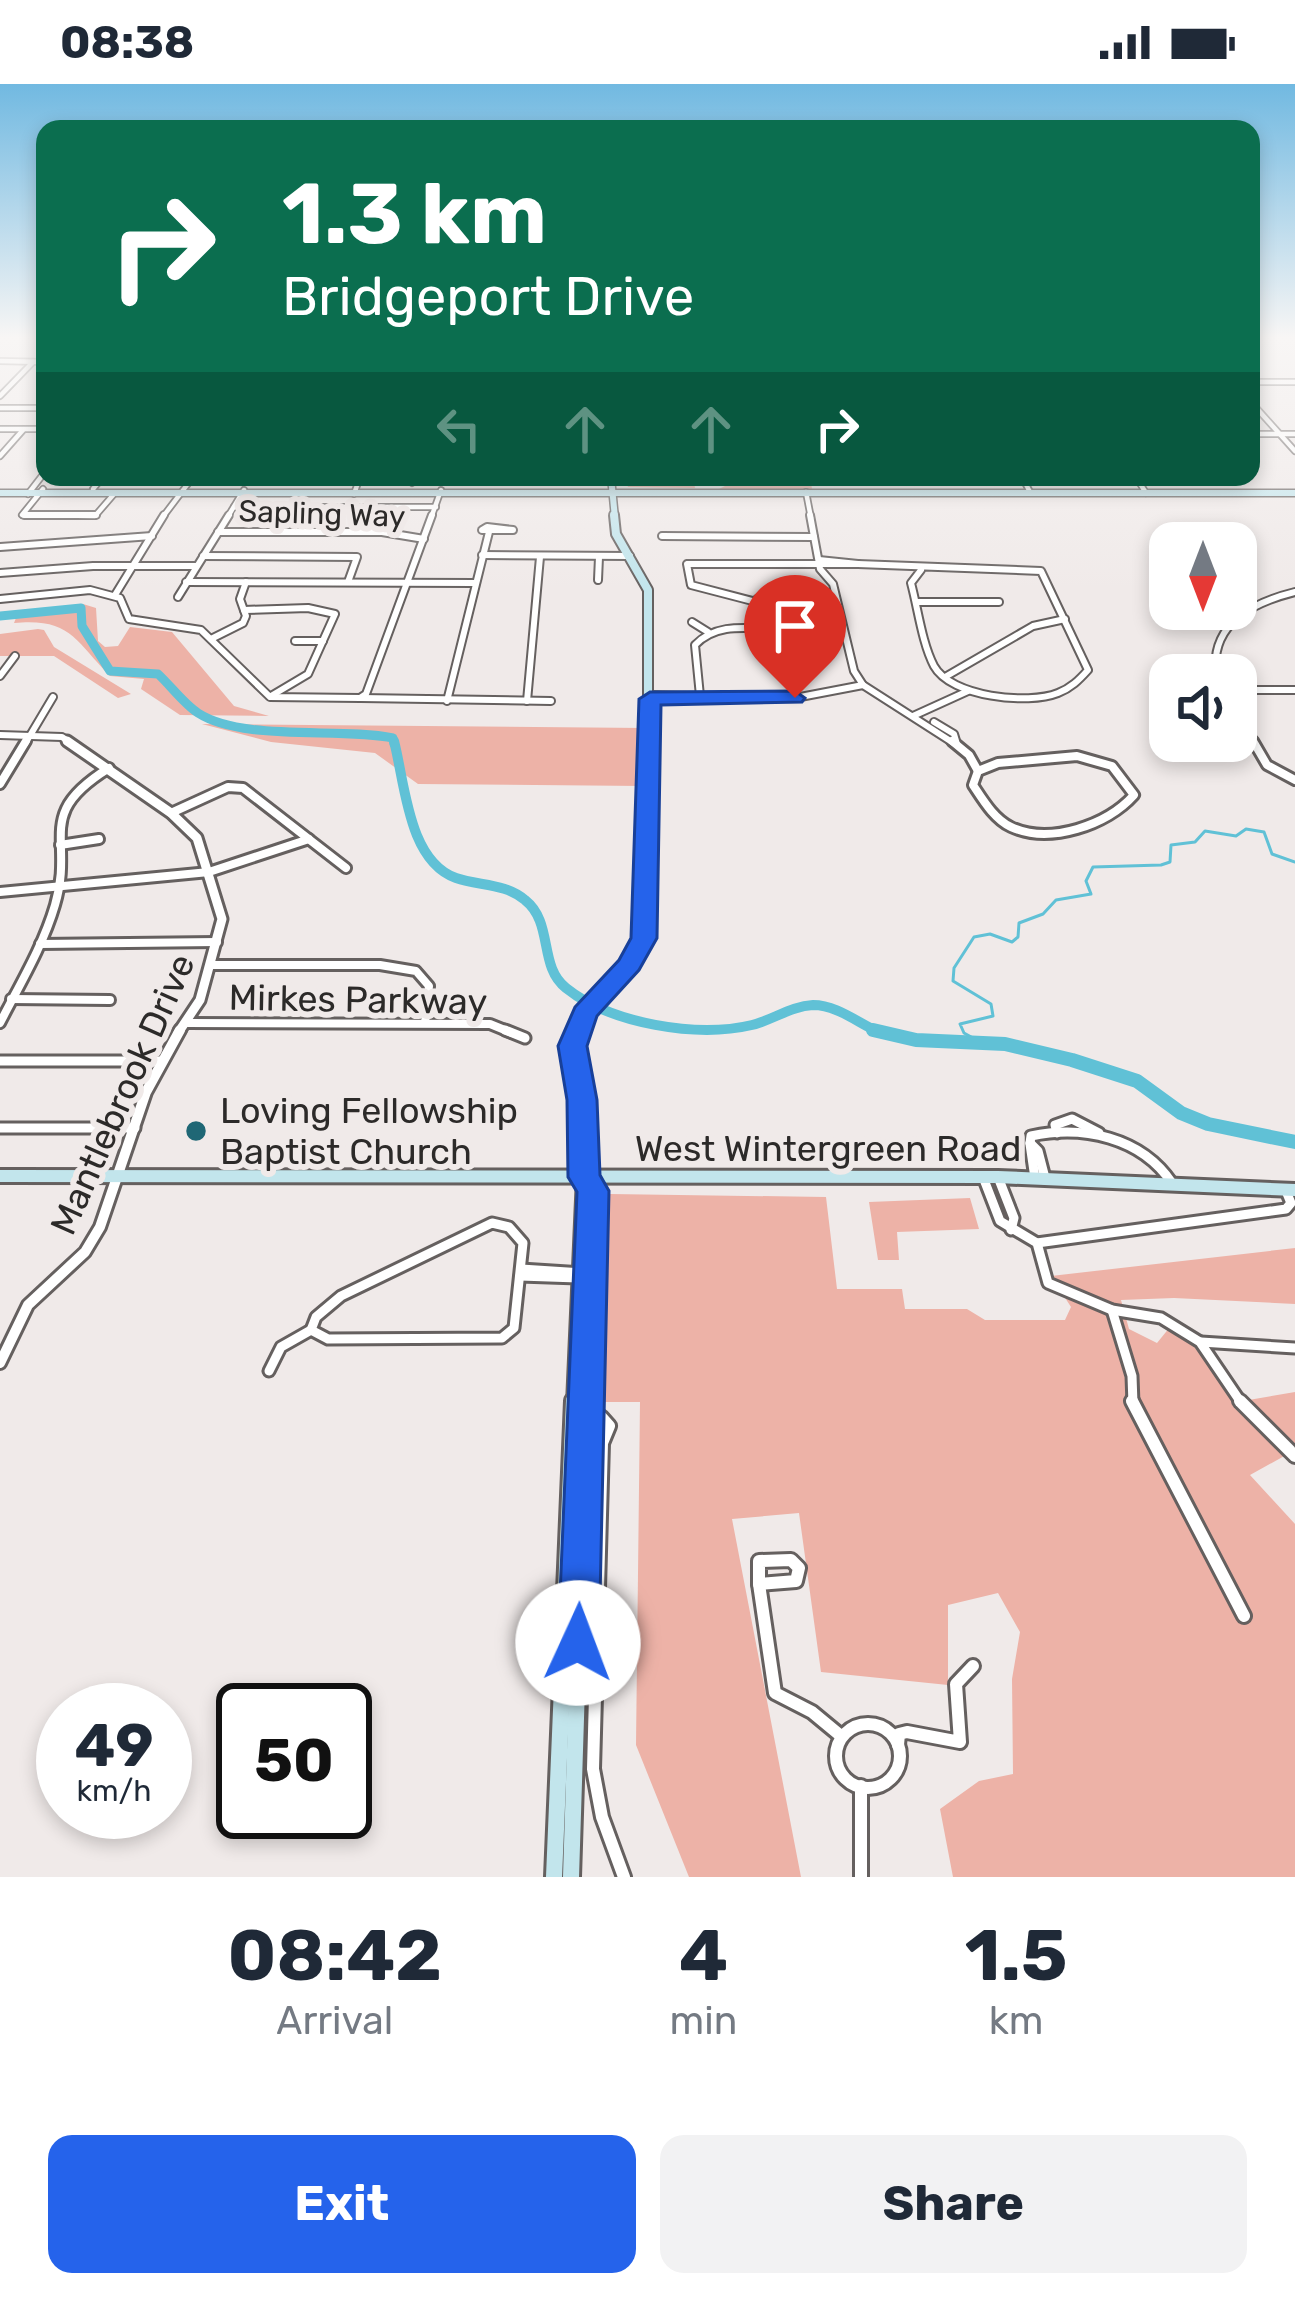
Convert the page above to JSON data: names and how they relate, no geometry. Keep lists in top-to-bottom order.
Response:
{
  "streets": {
    "main road": ["West Wintergreen Road"],
    "street": ["Sapling Way", "Mirkes Parkway", "Mantlebrook Drive"]
  },
  "crossings": [
    ["Mirkes Parkway", "Mantlebrook Drive"],
    ["Mantlebrook Drive", "West Wintergreen Road"]
  ],
  "places": ["Loving Fellowship Baptist Church"],
  "north": "bottom",
  "page": {
    "status": "08:38",
    "turn": ["1.3 km", "Bridgeport Drive"],
    "speed": "49 km/h",
    "limit": "50",
    "eta": [
      "08:42",
      "Arrival",
      "4",
      "min",
      "1.5",
      "km"
    ],
    "buttons": ["Exit", "Share"]
  }
}
